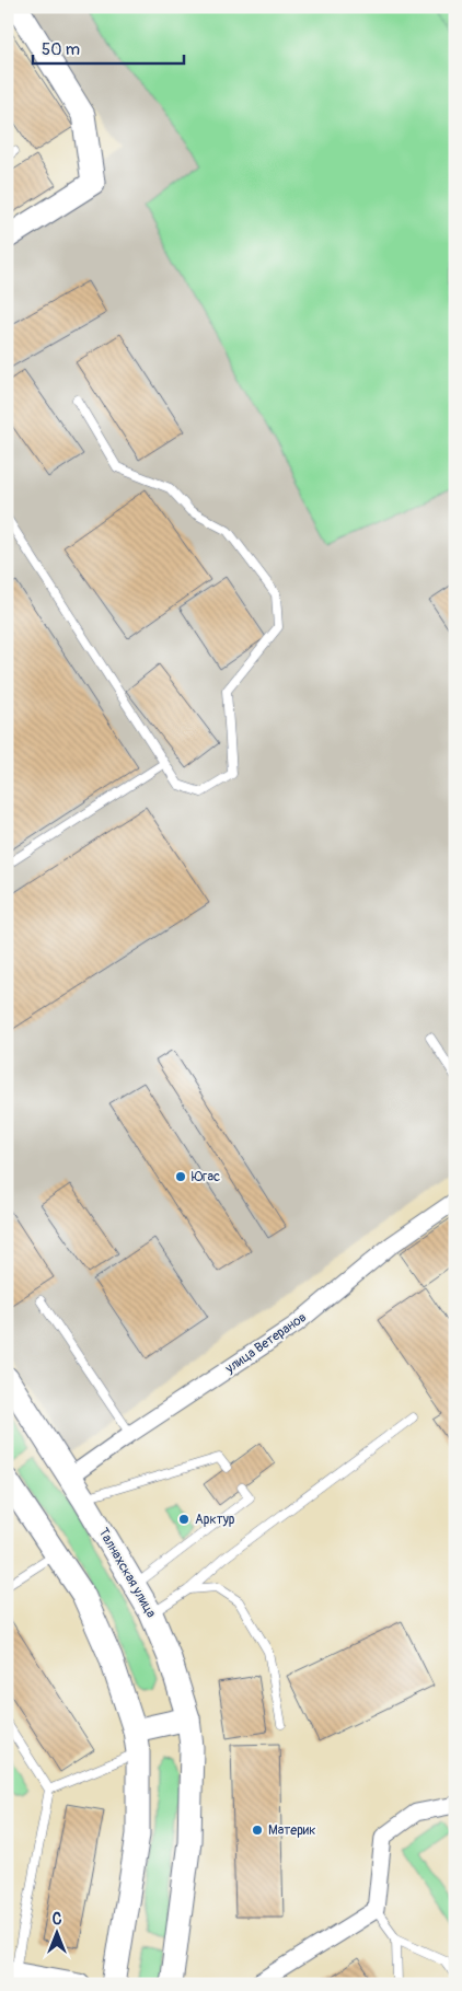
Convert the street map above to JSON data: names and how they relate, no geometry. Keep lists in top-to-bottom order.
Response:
{
  "streets": {
    "street": ["улица Ветеранов", "Талнахская улица"]
  },
  "crossings": [
    ["улица Ветеранов", "Талнахская улица"]
  ],
  "places": ["Югас", "Арктур", "Материк"],
  "scale_bar": "50 m",
  "north": "top"
}
